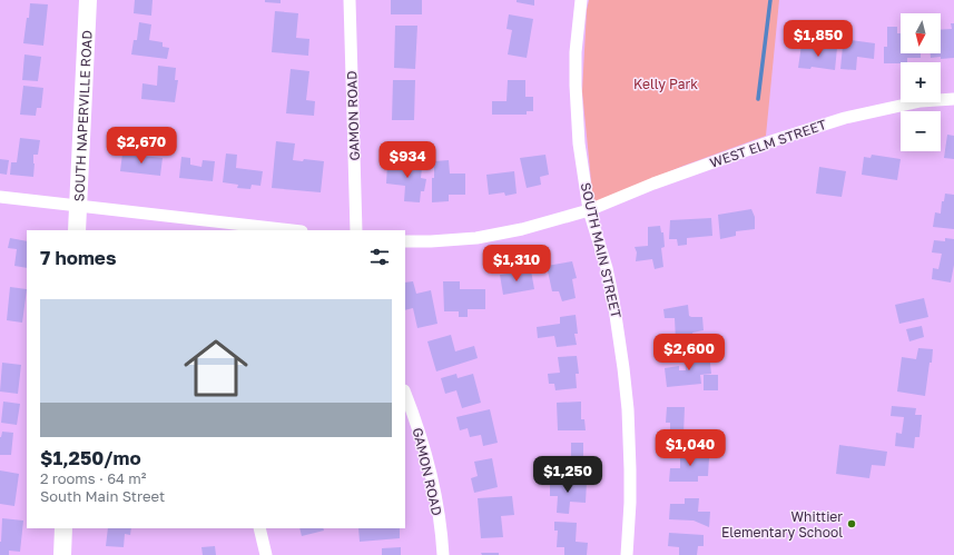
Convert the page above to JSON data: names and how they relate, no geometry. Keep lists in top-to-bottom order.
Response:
{
  "streets": {
    "main road": ["SOUTH NAPERVILLE ROAD"],
    "street": ["GAMON ROAD", "WEST ELM STREET", "SOUTH MAIN STREET"]
  },
  "crossings": [
    ["WEST ELM STREET", "SOUTH MAIN STREET"]
  ],
  "parks": ["Kelly Park"],
  "places": ["Whittier Elementary School"],
  "north": "bottom",
  "page": {
    "map_buttons": ["+", "−"],
    "price": [
      "$1,850",
      "$2,670",
      "$934",
      "$1,310",
      "$2,600",
      "$1,040",
      "$1,250"
    ],
    "heading": "7 homes",
    "list": [
      {
        "name": "$1,250/mo",
        "note": "2 rooms · 64 m² · South Main Street"
      }
    ]
  }
}
